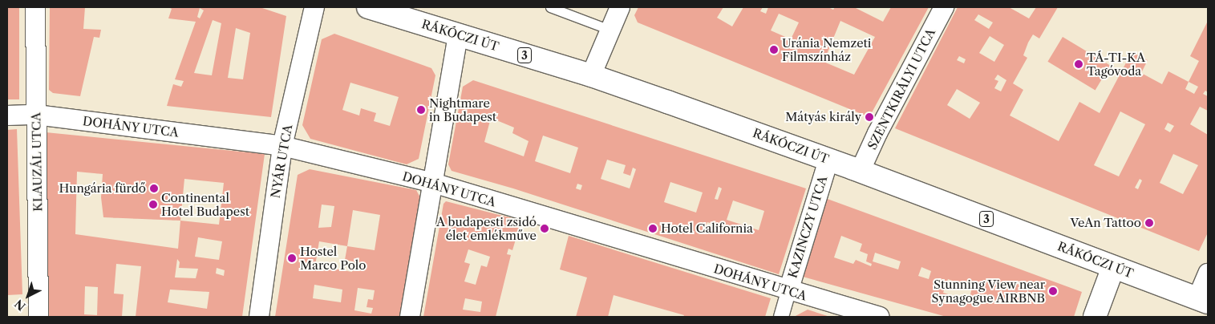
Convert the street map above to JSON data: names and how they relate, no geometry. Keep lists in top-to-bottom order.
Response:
{
  "streets": {
    "main road": ["RÁKÓCZI ÚT", "3"],
    "street": [
      "SZENTKIRÁLYI UTCA",
      "DOHÁNY UTCA",
      "NYÁR UTCA",
      "KLAUZÁL UTCA",
      "KAZINCZY UTCA"
    ]
  },
  "crossings": [
    ["RÁKÓCZI ÚT", "SZENTKIRÁLYI UTCA"],
    ["RÁKÓCZI ÚT", "KAZINCZY UTCA"],
    ["DOHÁNY UTCA", "NYÁR UTCA"],
    ["DOHÁNY UTCA", "KLAUZÁL UTCA"],
    ["DOHÁNY UTCA", "KAZINCZY UTCA"]
  ],
  "places": [
    "Uránia Nemzeti Filmszínház",
    "TÁ-TI-KA Tagóvoda",
    "Nightmare in Budapest",
    "Mátyás király",
    "Hungária fürdő",
    "Continental Hotel Budapest",
    "VeAn Tattoo",
    "A budapesti zsidó élet emlékműve",
    "Hotel California",
    "Hostel Marco Polo",
    "Stunning View near Synagogue AIRBNB"
  ],
  "north": "bottom left"
}
